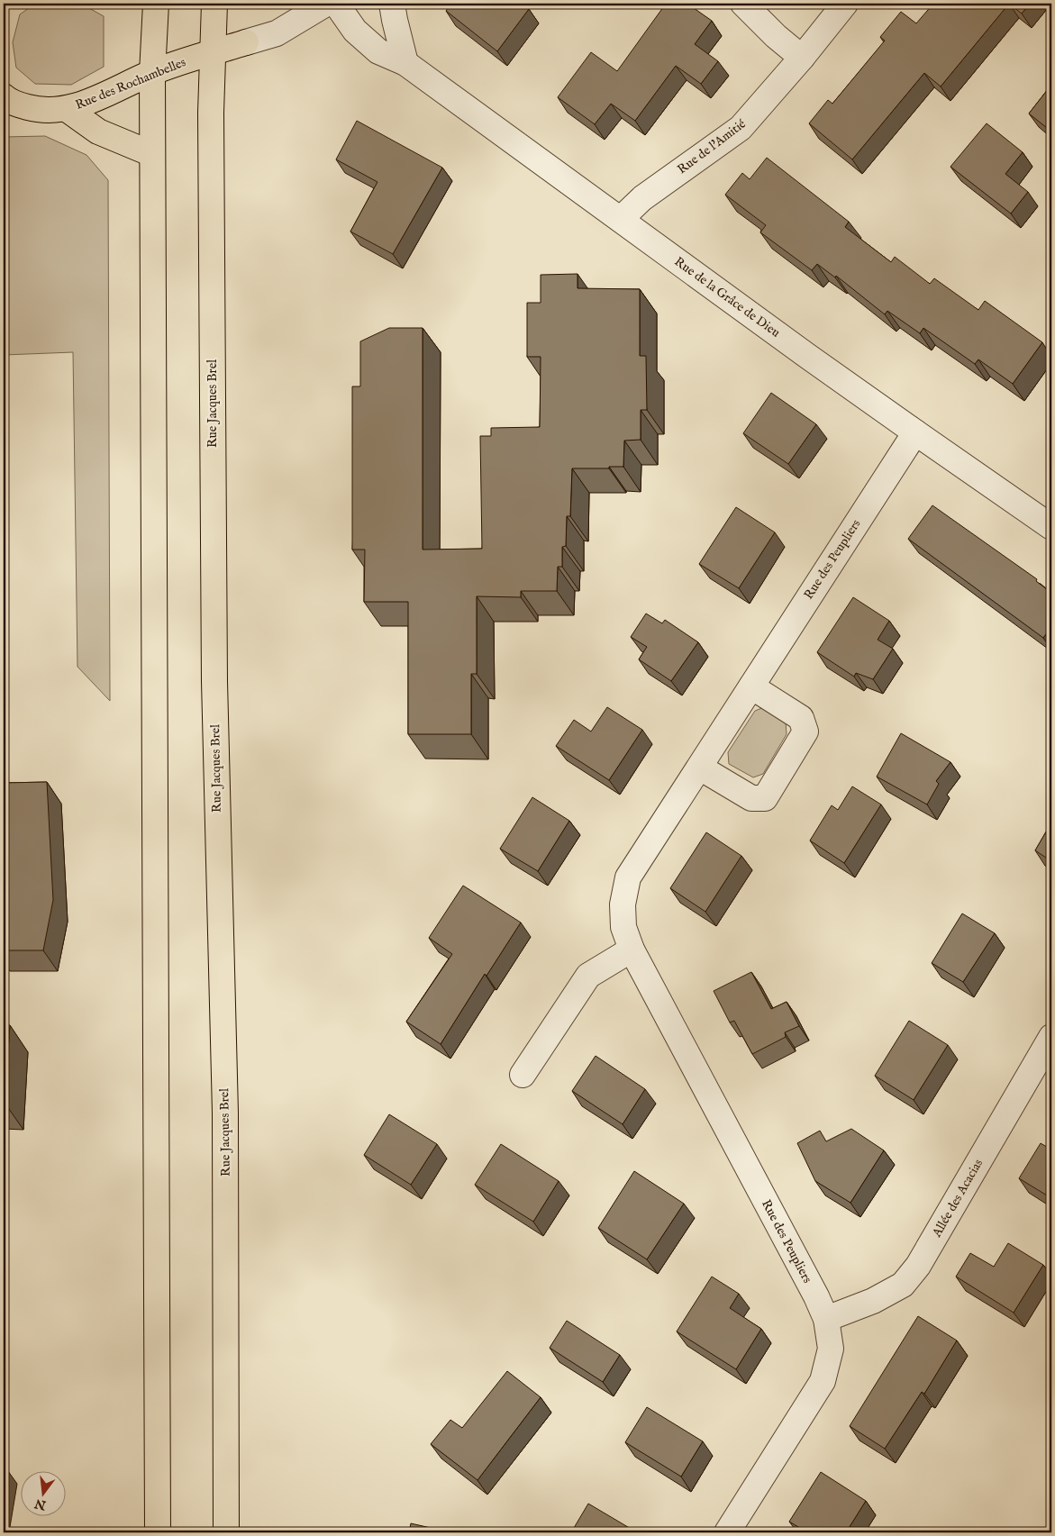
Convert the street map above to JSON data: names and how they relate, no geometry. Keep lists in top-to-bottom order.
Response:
{
  "streets": {
    "main road": ["Rue des Rochambelles", "Rue Jacques Brel"],
    "street": [
      "Rue de l'Amitié",
      "Rue de la Grâce de Dieu",
      "Rue des Peupliers",
      "Allée des Acacias"
    ]
  },
  "crossings": [
    ["Rue des Rochambelles", "Rue Jacques Brel"],
    ["Rue de l'Amitié", "Rue de la Grâce de Dieu"],
    ["Rue de la Grâce de Dieu", "Rue des Peupliers"],
    ["Rue des Peupliers", "Allée des Acacias"]
  ],
  "north": "bottom"
}
